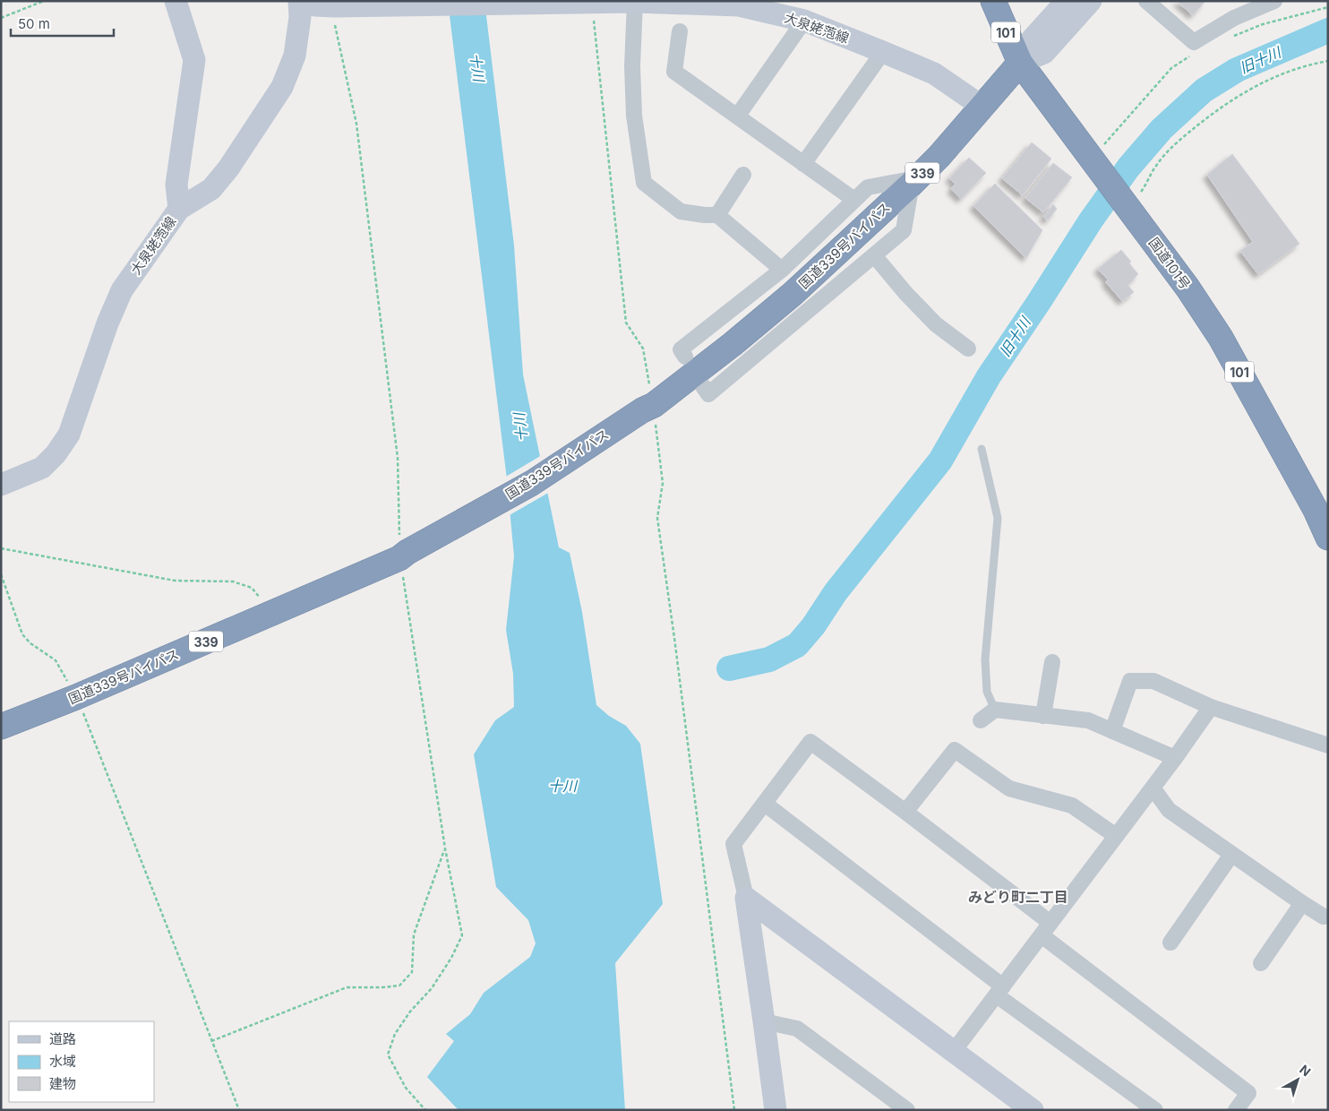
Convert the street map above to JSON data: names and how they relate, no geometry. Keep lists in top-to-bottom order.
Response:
{
  "streets": {
    "highway": [
      "101",
      "339",
      "国道339号バイパス",
      "国道101号"
    ],
    "main road": ["大泉姥萢線"]
  },
  "crossings": [
    ["大泉姥萢線", "国道339号バイパス"],
    ["国道339号バイパス", "国道101号"]
  ],
  "districts": ["みどり町二丁目"],
  "water": ["旧十川", "十川"],
  "legend": ["道路", "水域", "建物"],
  "scale_bar": "50 m",
  "north": "top right"
}
